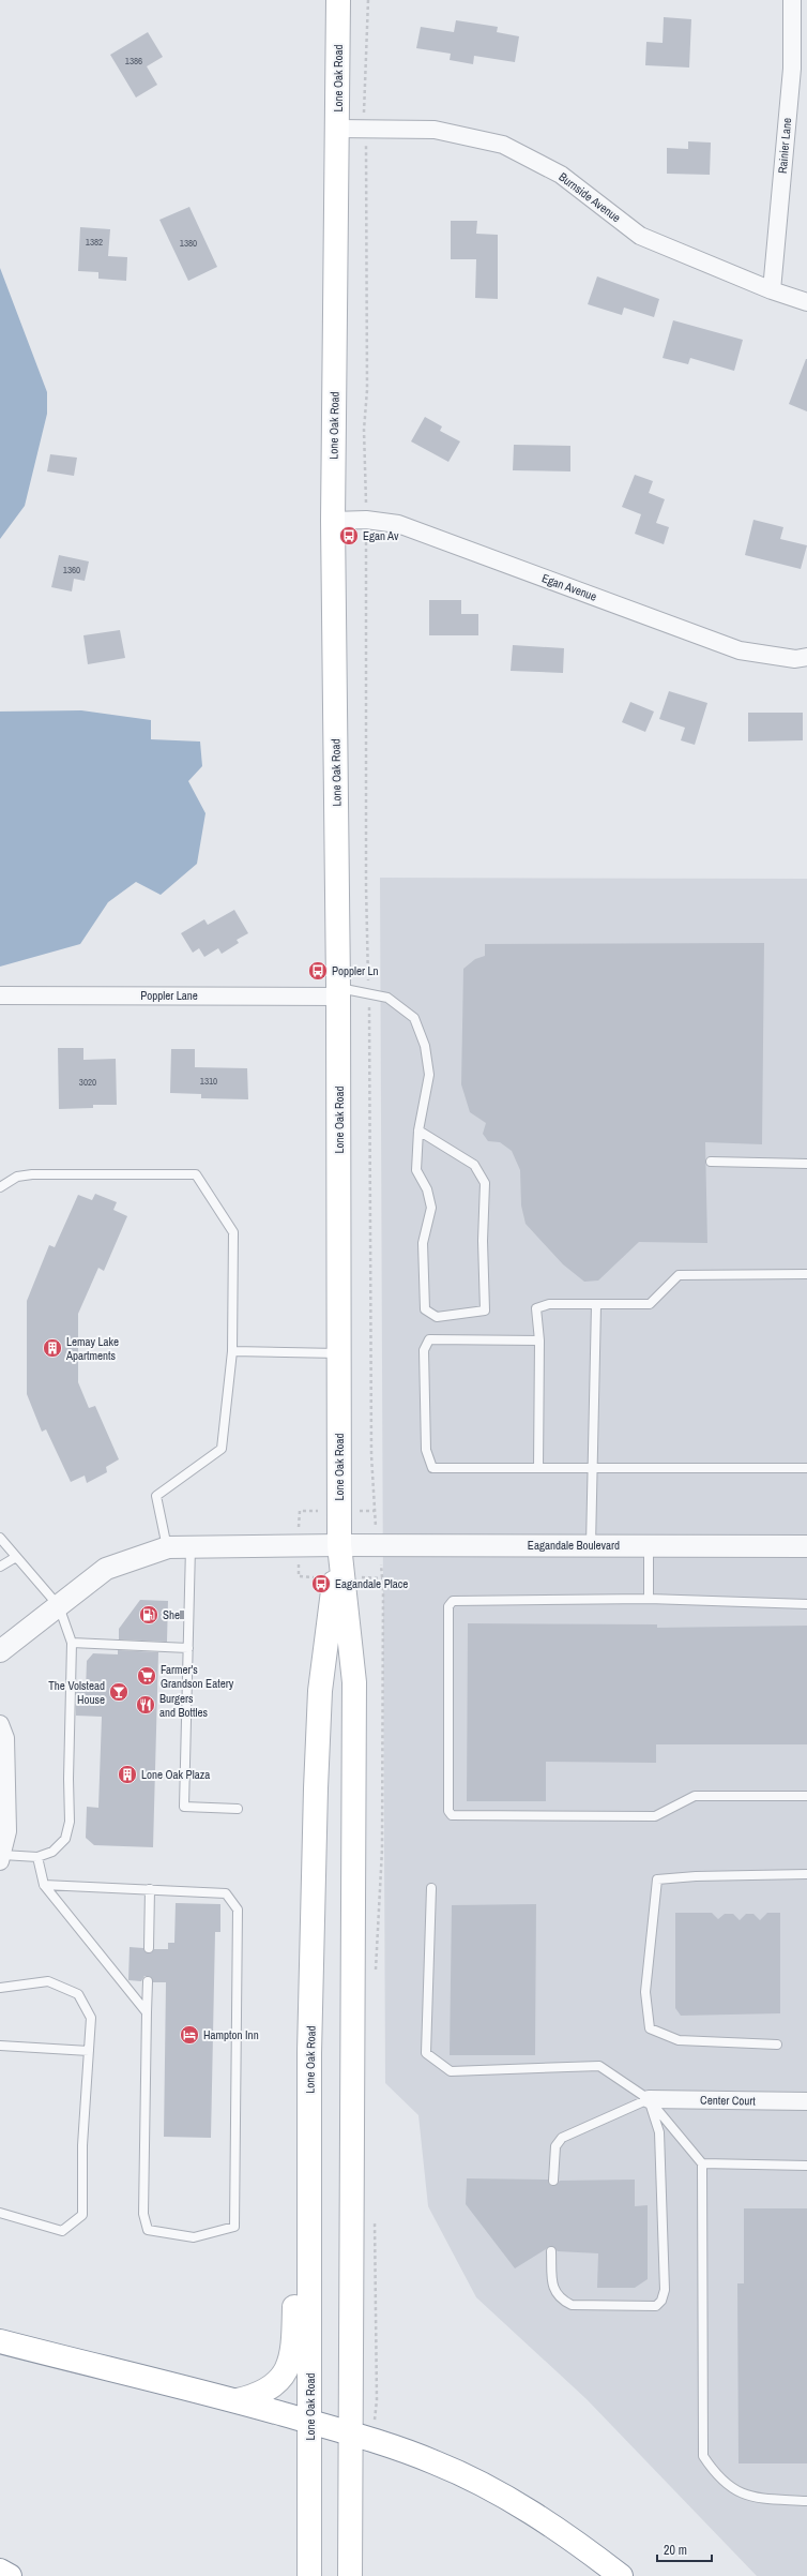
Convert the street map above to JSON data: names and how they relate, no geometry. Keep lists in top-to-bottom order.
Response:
{
  "streets": {
    "main road": ["Lone Oak Road"],
    "street": [
      "Rainier Lane",
      "Burnside Avenue",
      "Egan Avenue",
      "Poppler Lane",
      "Eagandale Boulevard",
      "Center Court"
    ]
  },
  "crossings": [
    ["Lone Oak Road", "Burnside Avenue"],
    ["Lone Oak Road", "Egan Avenue"],
    ["Lone Oak Road", "Poppler Lane"],
    ["Lone Oak Road", "Eagandale Boulevard"],
    ["Rainier Lane", "Burnside Avenue"]
  ],
  "places": {
    "bus stop": ["Egan Av", "Poppler Ln", "Eagandale Place"],
    "building": ["Lemay Lake Apartments", "Lone Oak Plaza"],
    "fuel station": ["Shell"],
    "supermarket": ["Farmer's Grandson Eatery"],
    "bar": ["The Volstead House"],
    "restaurant": ["Burgers and Bottles"],
    "hotel": ["Hampton Inn"]
  },
  "house_numbers": [
    "1386",
    "1382",
    "1380",
    "1360",
    "1310",
    "3020"
  ],
  "scale_bar": "20 m"
}
